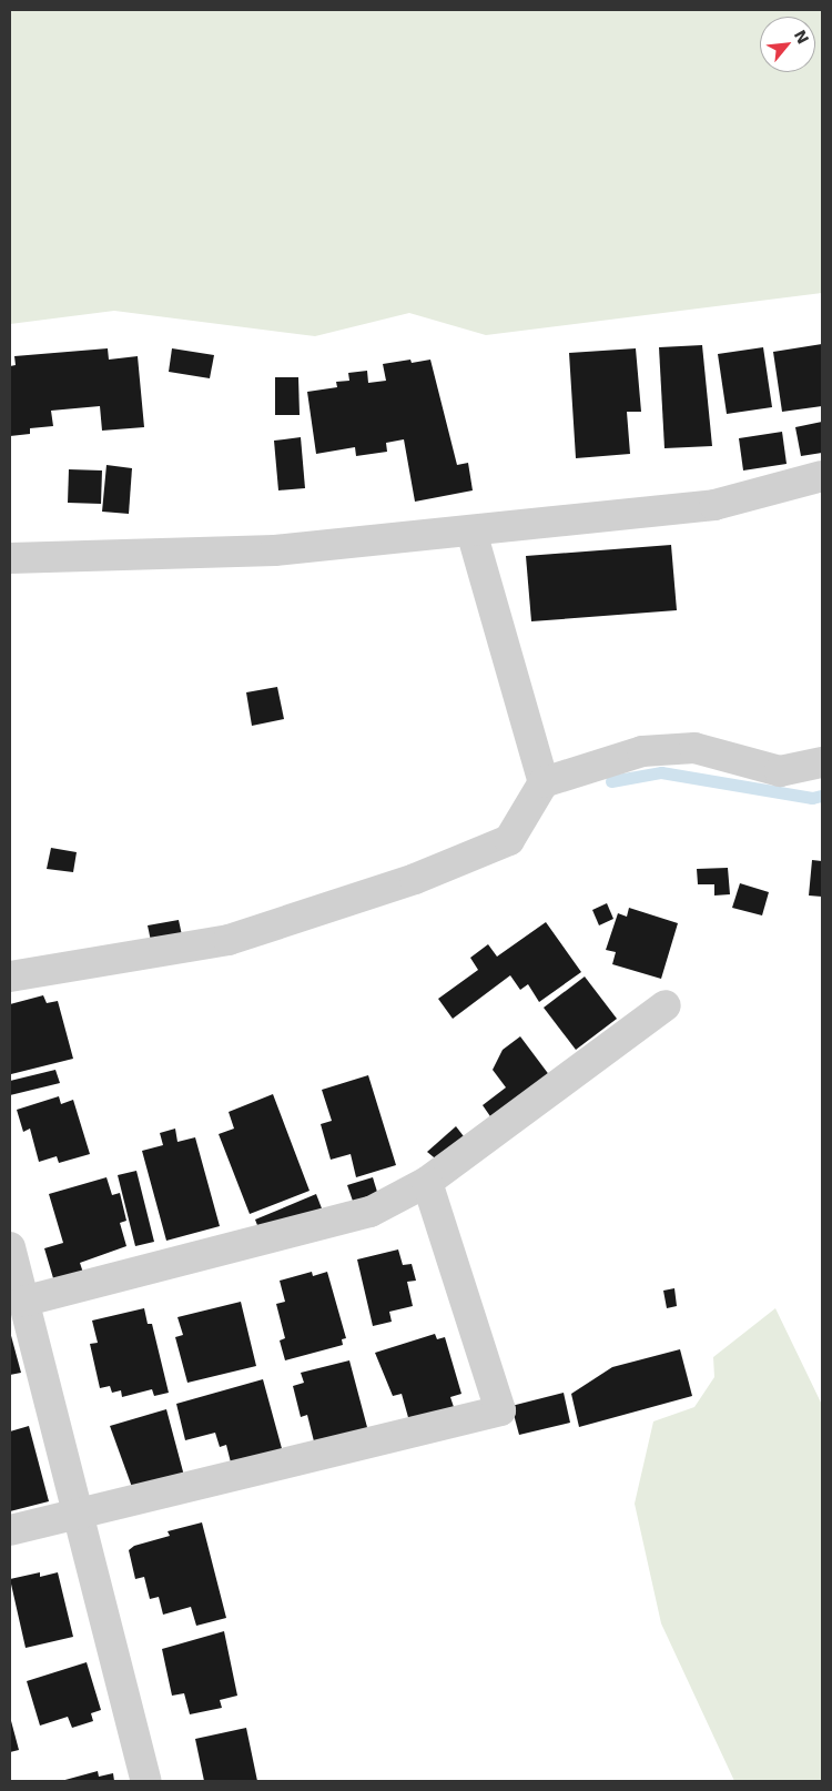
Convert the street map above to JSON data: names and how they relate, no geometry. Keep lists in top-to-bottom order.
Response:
{
  "north": "top right"
}
